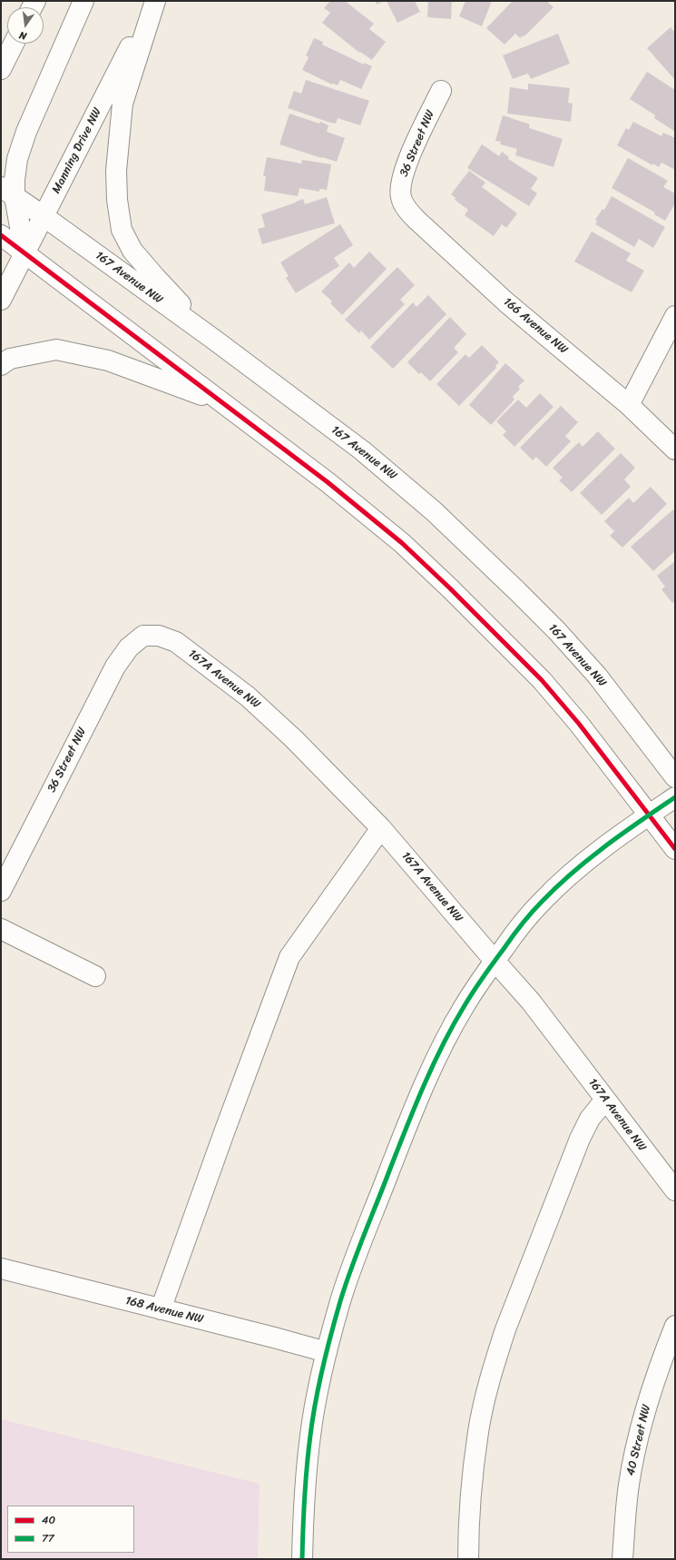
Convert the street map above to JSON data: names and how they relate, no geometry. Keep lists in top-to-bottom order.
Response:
{
  "streets": {
    "street": [
      "36 Street NW",
      "Manning Drive NW",
      "167 Avenue NW",
      "166 Avenue NW",
      "167A Avenue NW",
      "168 Avenue NW",
      "40 Street NW"
    ]
  },
  "crossings": [
    ["36 Street NW", "166 Avenue NW"],
    ["36 Street NW", "167A Avenue NW"],
    ["Manning Drive NW", "167 Avenue NW"]
  ],
  "lines": ["transit line 40", "transit line 77"],
  "legend": ["40", "77"],
  "north": "bottom"
}
